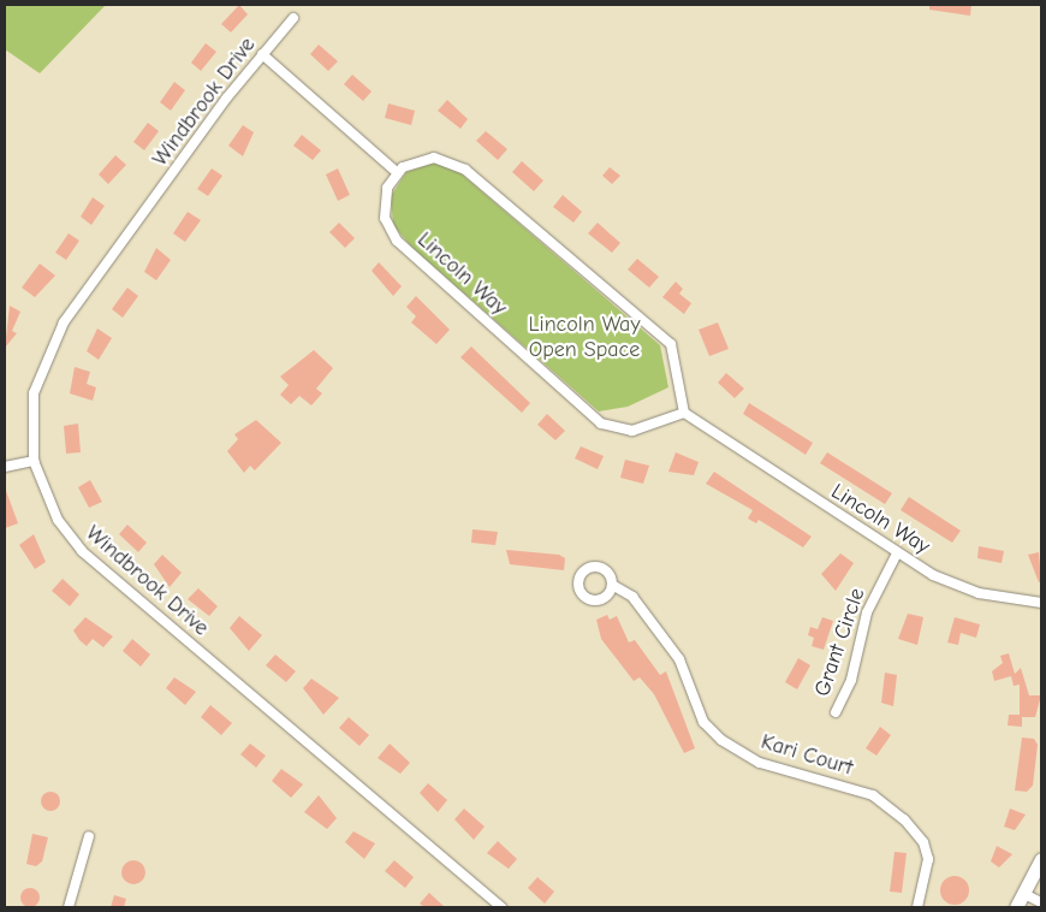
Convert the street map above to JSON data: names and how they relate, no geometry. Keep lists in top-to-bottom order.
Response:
{
  "streets": {
    "street": [
      "Windbrook Drive",
      "Lincoln Way",
      "Grant Circle",
      "Kari Court"
    ]
  },
  "crossings": [
    ["Lincoln Way", "Grant Circle"]
  ],
  "parks": ["Lincoln Way Open Space"]
}
